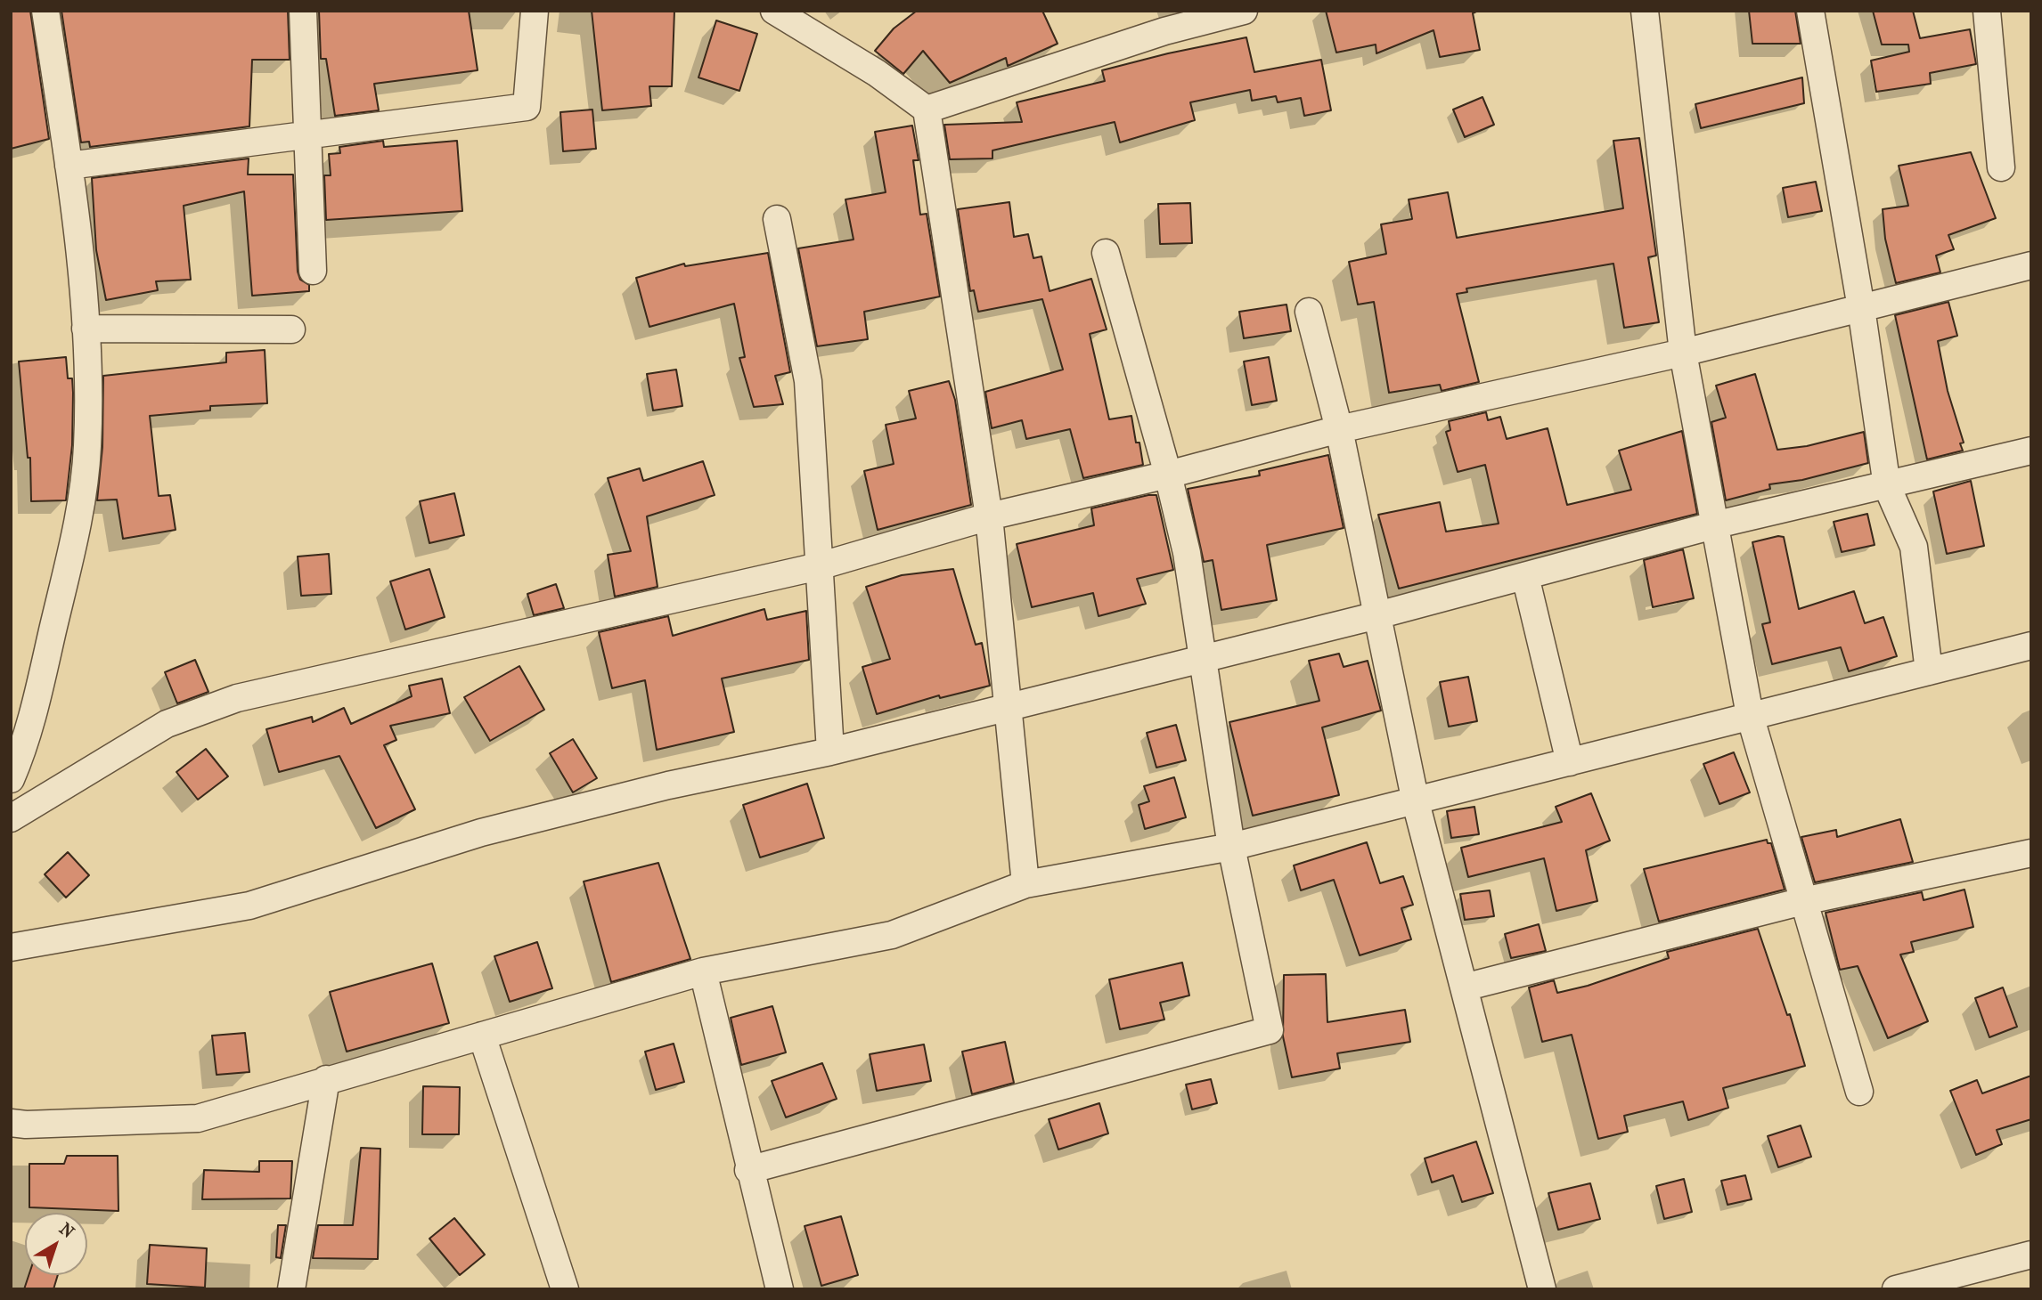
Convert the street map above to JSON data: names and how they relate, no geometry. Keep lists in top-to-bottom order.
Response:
{
  "north": "top right"
}
